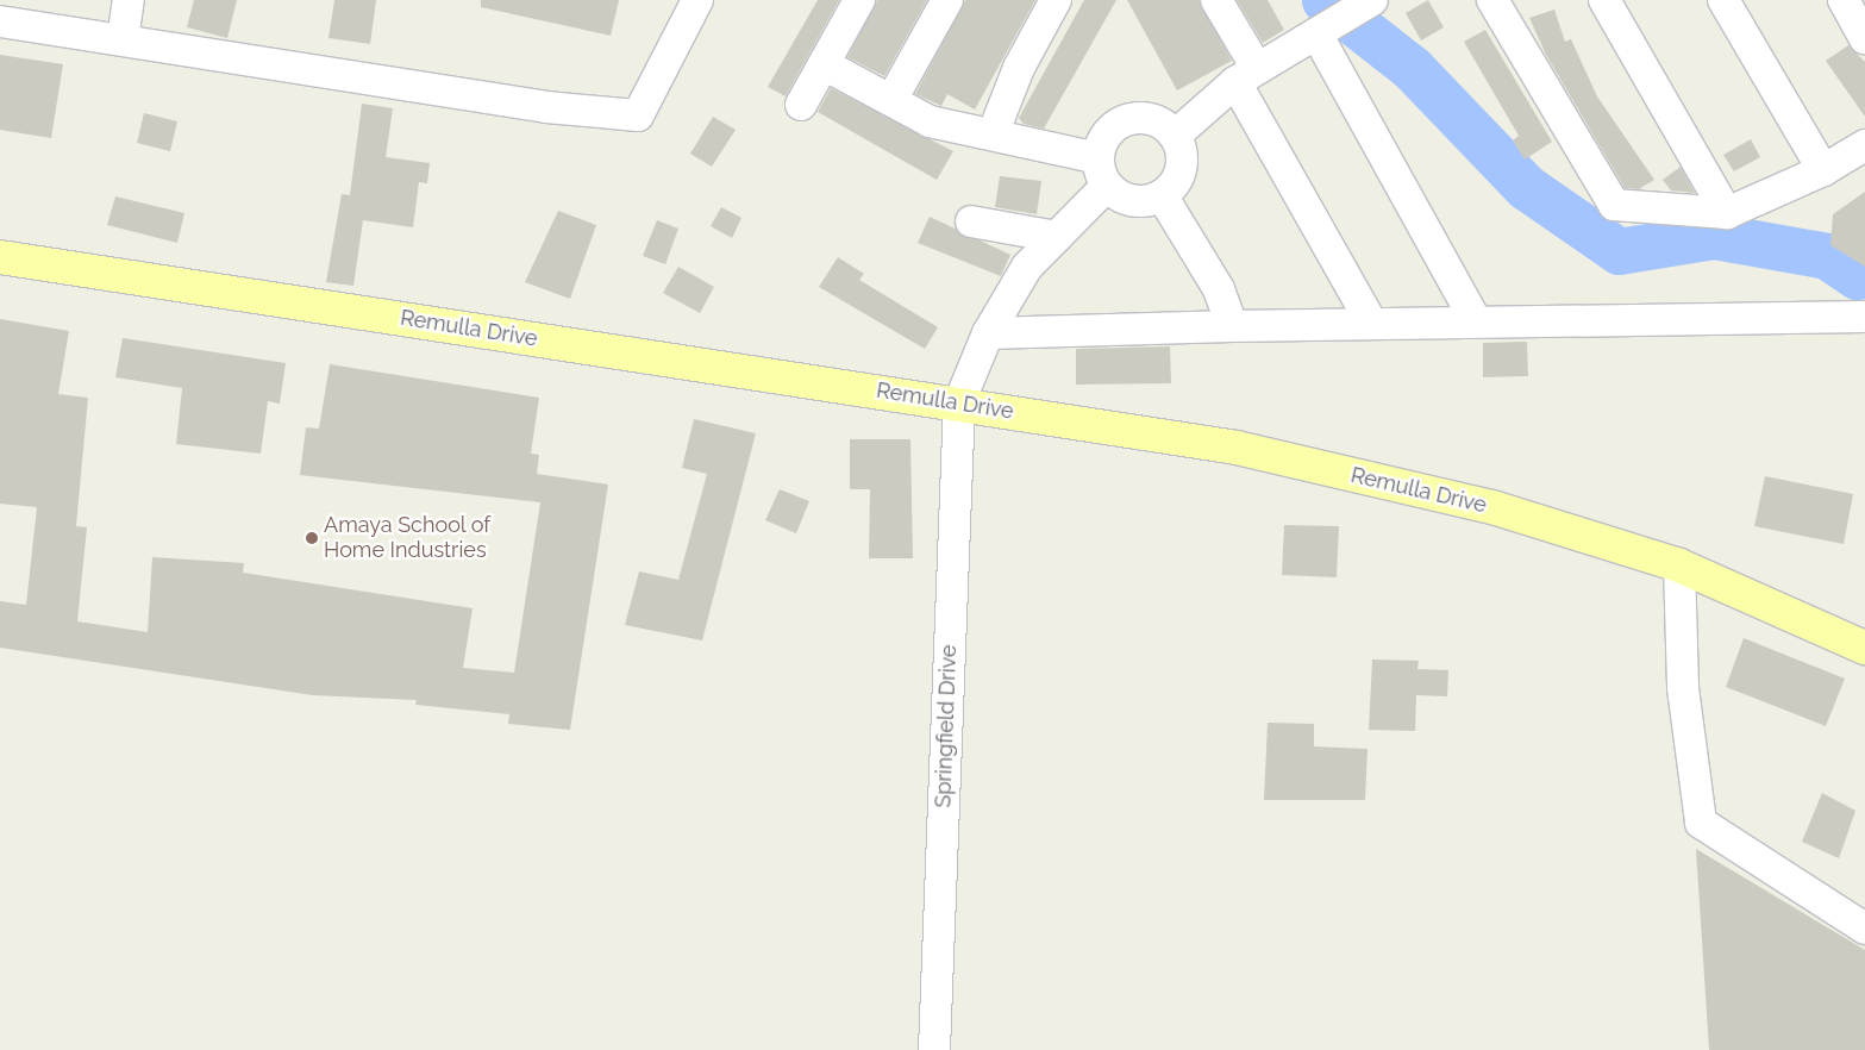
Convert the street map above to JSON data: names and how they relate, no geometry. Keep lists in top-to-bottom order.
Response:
{
  "streets": {
    "main road": ["Remulla Drive"],
    "street": ["Springfield Drive"]
  },
  "crossings": [
    ["Remulla Drive", "Springfield Drive"]
  ],
  "places": ["Amaya School of Home Industries"]
}
